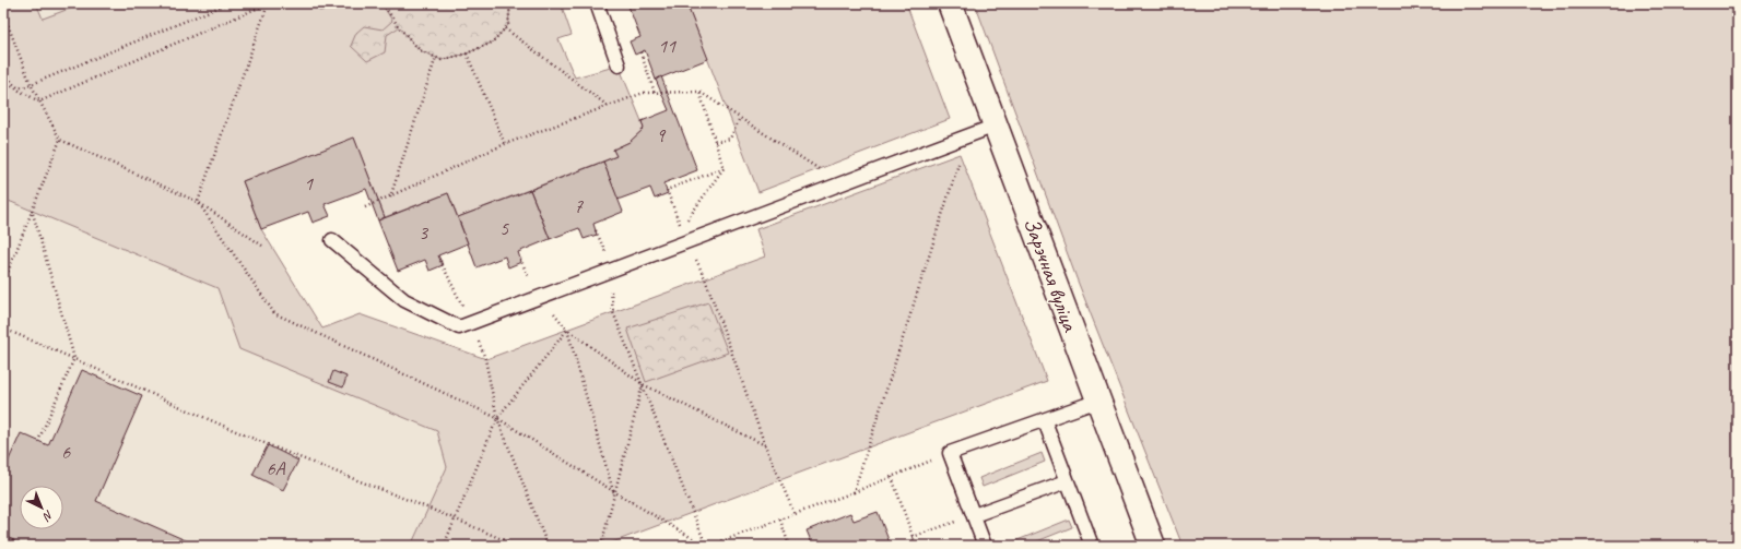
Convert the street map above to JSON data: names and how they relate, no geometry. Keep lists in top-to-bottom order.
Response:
{
  "streets": {
    "street": ["Зарэчная вуліца"]
  },
  "house_numbers": [
    "11",
    "9",
    "1",
    "7",
    "5",
    "3",
    "6",
    "6А"
  ],
  "north": "bottom right"
}
